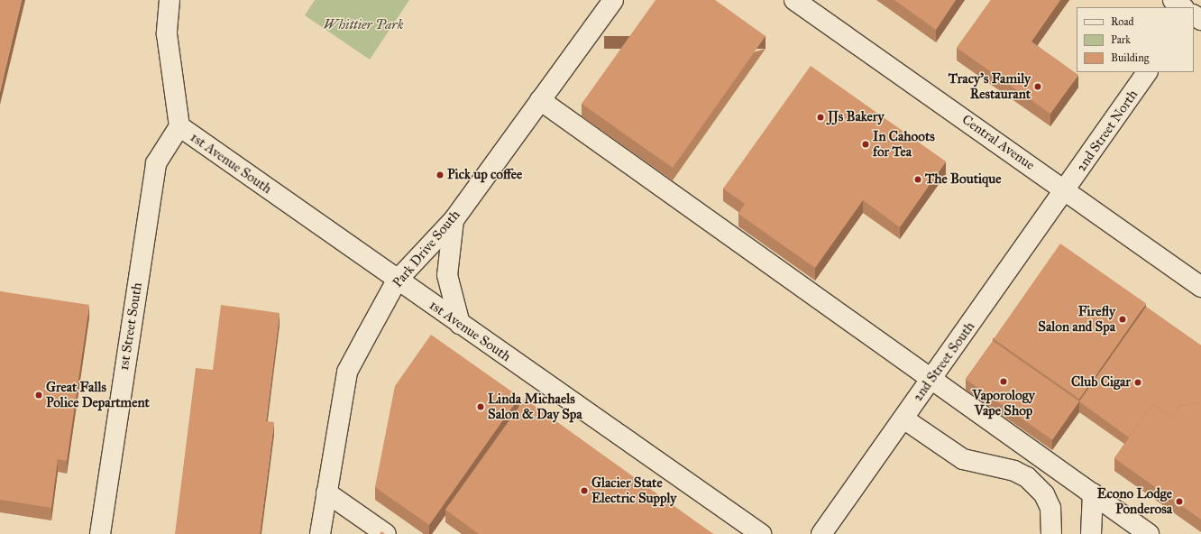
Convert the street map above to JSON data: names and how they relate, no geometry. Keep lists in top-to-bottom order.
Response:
{
  "streets": {
    "street": [
      "2nd Street North",
      "Central Avenue",
      "1st Avenue South",
      "Park Drive South",
      "1st Street South",
      "2nd Street South"
    ]
  },
  "crossings": [
    ["2nd Street North", "Central Avenue"],
    ["2nd Street North", "2nd Street South"],
    ["Central Avenue", "2nd Street South"],
    ["1st Avenue South", "Park Drive South"],
    ["1st Avenue South", "1st Street South"]
  ],
  "parks": ["Whittier Park"],
  "places": [
    "Tracy's Family Restaurant",
    "JJs Bakery",
    "In Cahoots for Tea",
    "Pick up coffee",
    "The Boutique",
    "Firefly Salon and Spa",
    "Vaporology Vape Shop",
    "Club Cigar",
    "Great Falls Police Department",
    "Linda Michaels Salon & Day Spa",
    "Glacier State Electric Supply",
    "Econo Lodge Ponderosa"
  ],
  "legend": ["Road", "Park", "Building"]
}
